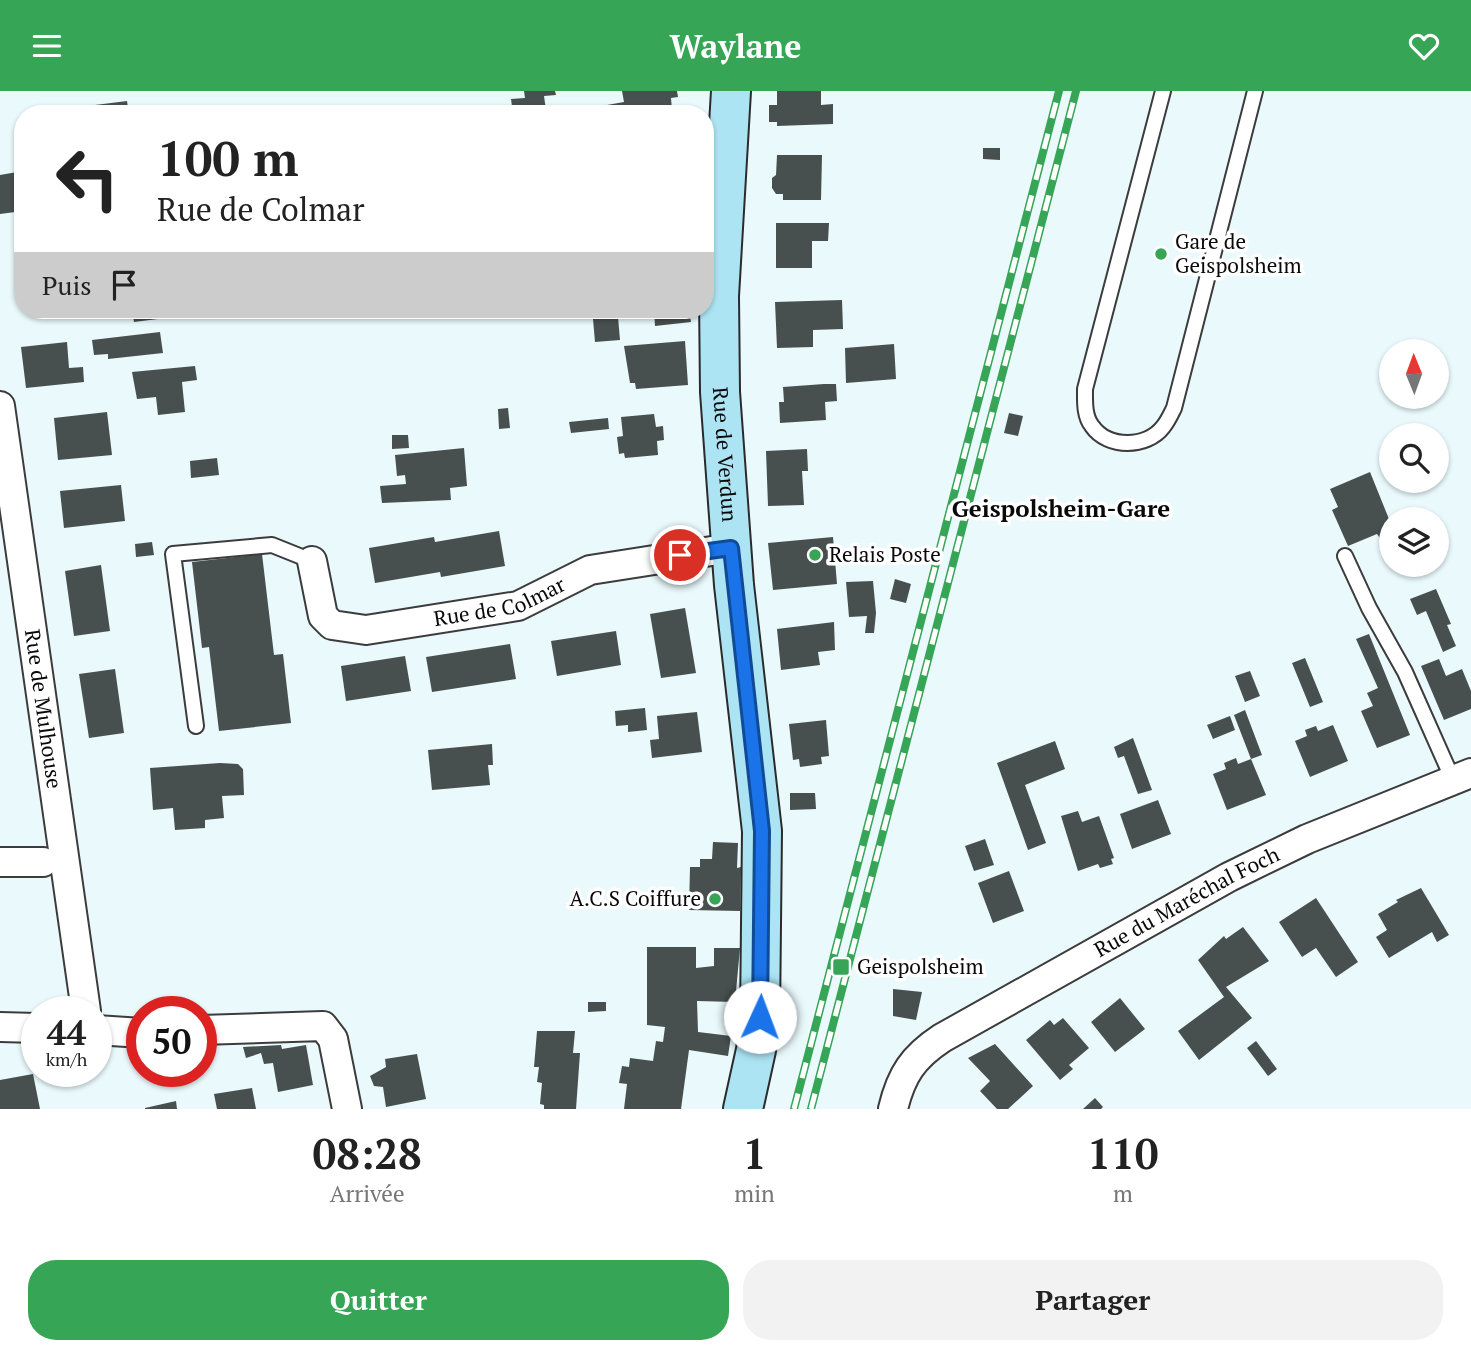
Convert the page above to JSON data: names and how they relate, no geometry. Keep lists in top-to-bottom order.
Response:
{
  "streets": {
    "main road": ["Rue de Verdun"],
    "street": ["Rue de Colmar", "Rue de Mulhouse", "Rue du Maréchal Foch"]
  },
  "crossings": [
    ["Rue de Verdun", "Rue de Colmar"]
  ],
  "districts": ["Geispolsheim-Gare"],
  "places": {
    "other": ["Gare de Geispolsheim", "Relais Poste", "A.C.S Coiffure"],
    "transit": ["Geispolsheim"]
  },
  "north": "top",
  "page": {
    "header": "Waylane",
    "turn": ["100 m", "Rue de Colmar"],
    "then": "Puis",
    "speed": "44 km/h",
    "limit": "50",
    "eta": [
      "08:28",
      "Arrivée",
      "1",
      "min",
      "110",
      "m"
    ],
    "buttons": ["Quitter", "Partager"]
  }
}
